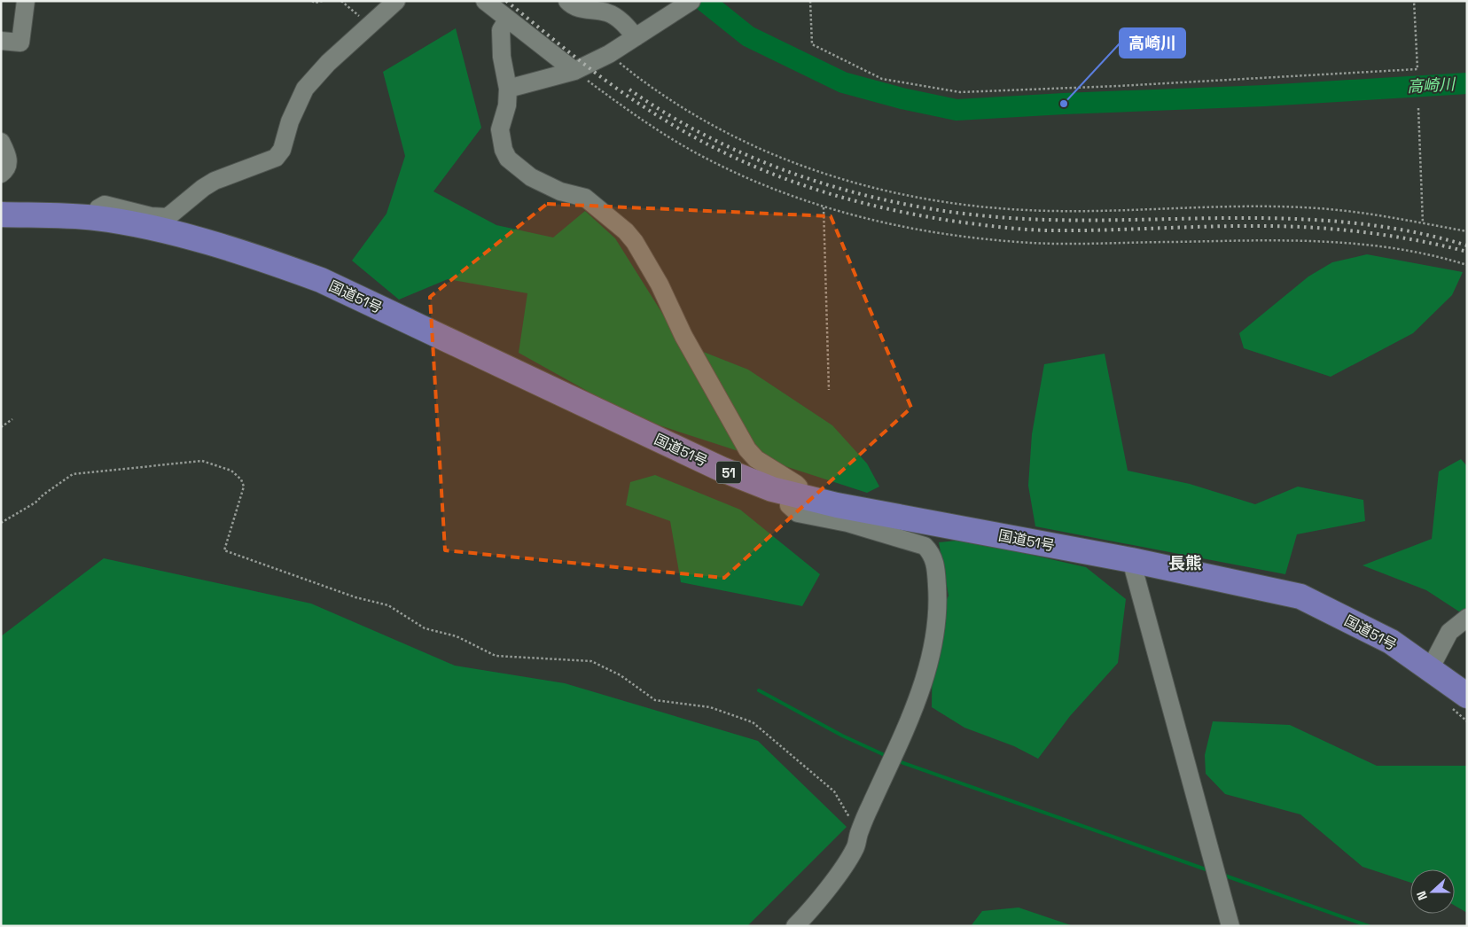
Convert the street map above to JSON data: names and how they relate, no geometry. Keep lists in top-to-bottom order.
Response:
{
  "streets": {
    "highway": ["国道51号", "51"]
  },
  "districts": ["長熊"],
  "water": ["高崎川"],
  "places": ["高崎川"],
  "north": "left"
}
